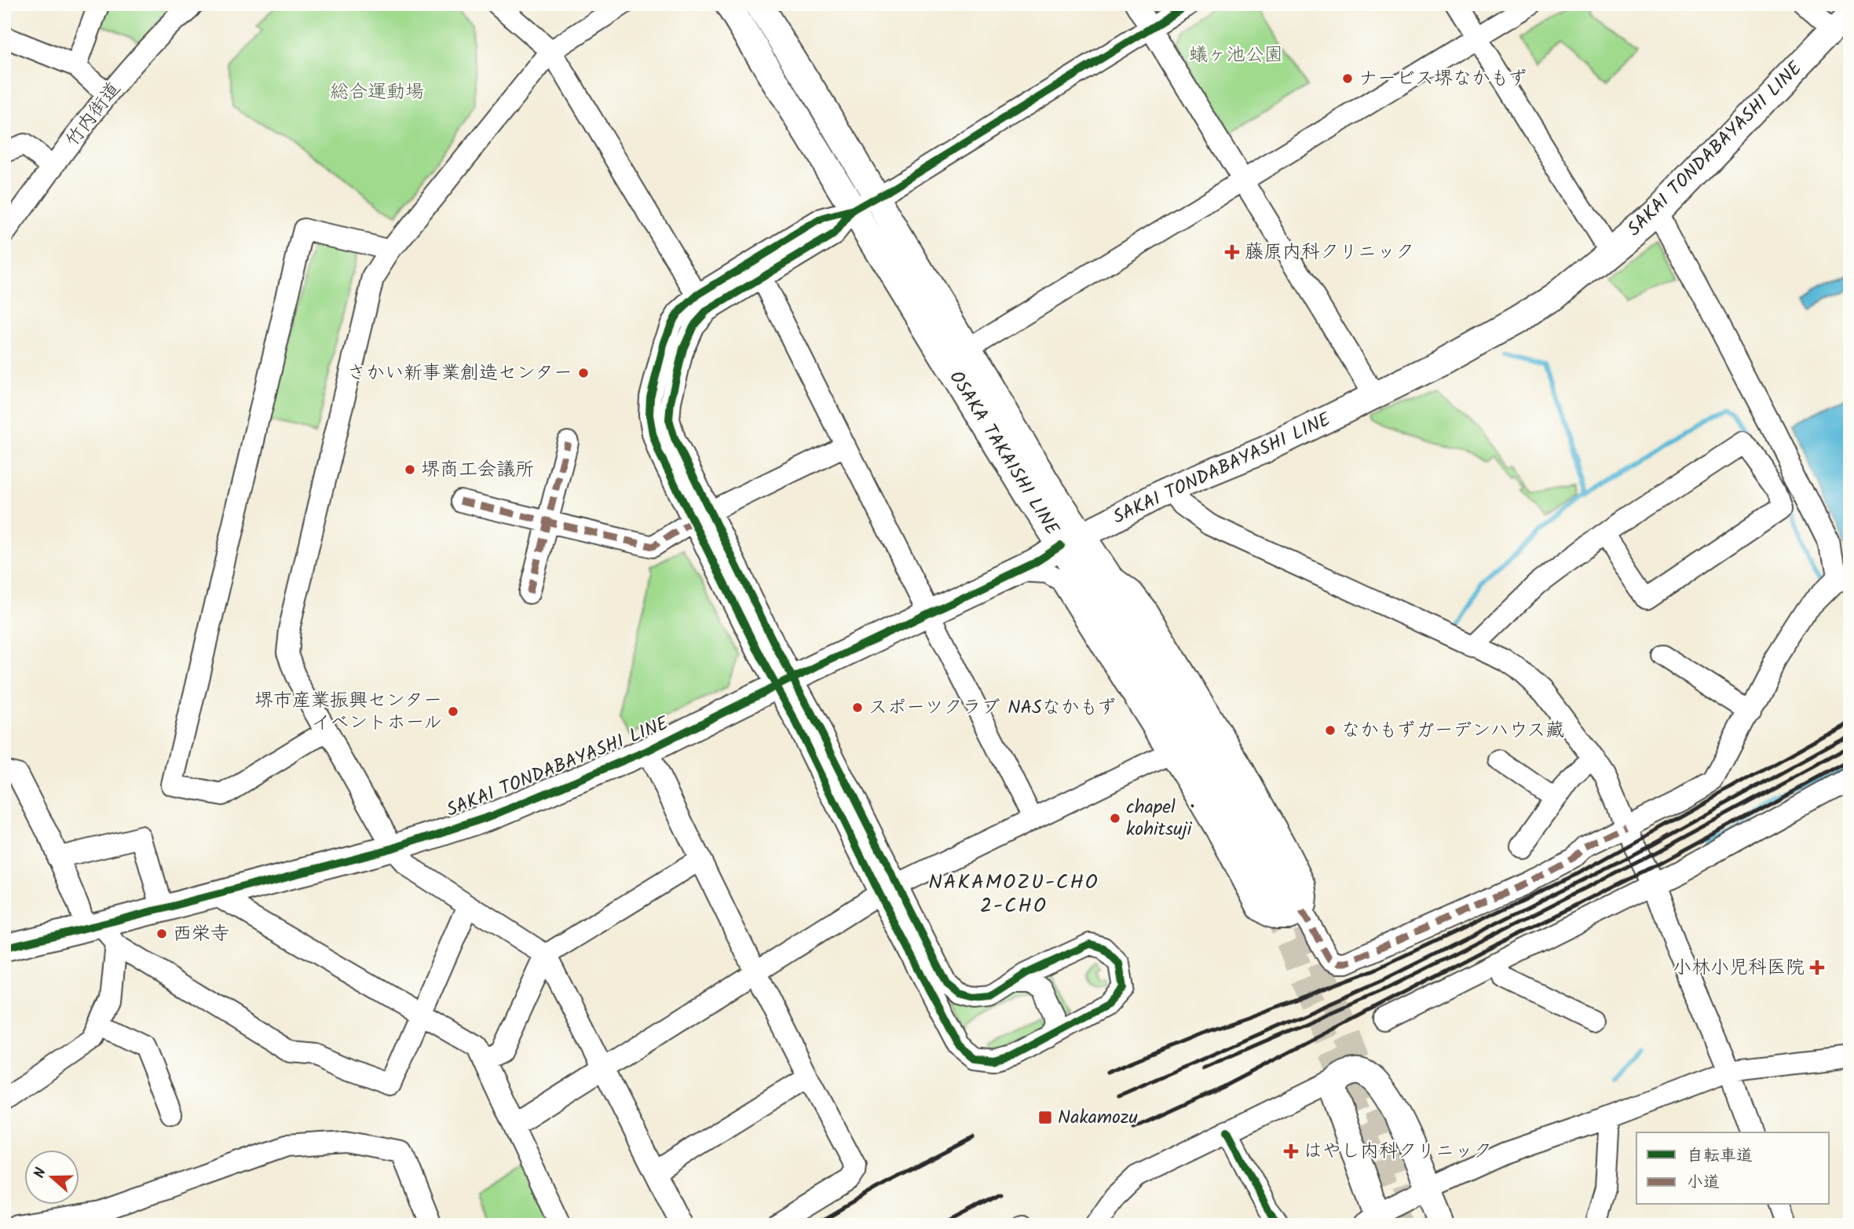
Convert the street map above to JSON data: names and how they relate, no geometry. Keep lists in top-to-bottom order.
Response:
{
  "streets": {
    "main road": ["SAKAI TONDABAYASHI LINE", "OSAKA TAKAISHI LINE"],
    "street": ["竹内街道"]
  },
  "crossings": [
    ["SAKAI TONDABAYASHI LINE", "OSAKA TAKAISHI LINE"]
  ],
  "districts": ["NAKAMOZU-CHO 2-CHO"],
  "parks": ["蟻ヶ池公園", "総合運動場"],
  "places": {
    "other": [
      "ナービス堺なかもず",
      "さかい新事業創造センター",
      "堺商工会議所",
      "スポーツクラブ NASなかもず",
      "堺市産業振興センター イベントホール",
      "なかもずガーデンハウス藏",
      "chapel ・ kohitsuji",
      "西栄寺"
    ],
    "health": ["藤原内科クリニック", "小林小児科医院", "はやし内科クリニック"],
    "transit": ["Nakamozu"]
  },
  "legend": ["自転車道", "小道"],
  "north": "left"
}
